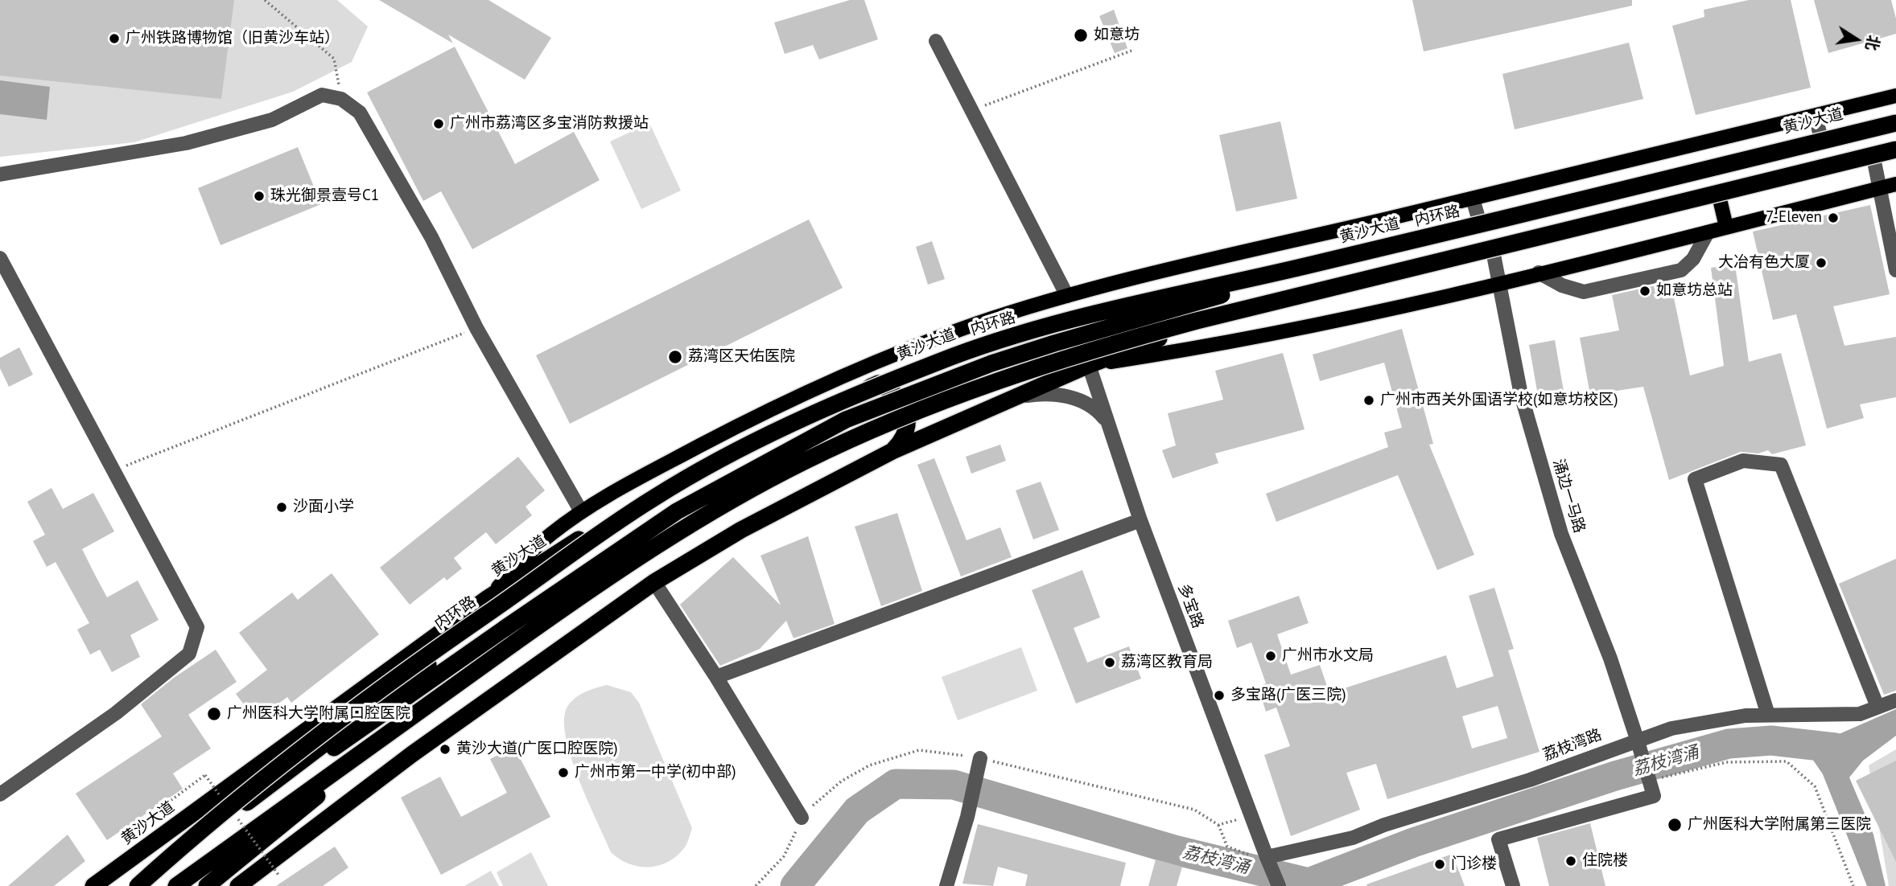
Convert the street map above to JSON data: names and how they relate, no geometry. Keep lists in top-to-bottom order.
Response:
{
  "streets": {
    "highway": ["黄沙大道", "内环路"],
    "street": ["涌边一马路", "多宝路", "荔枝湾路"]
  },
  "crossings": [
    ["黄沙大道", "内环路"],
    ["涌边一马路", "荔枝湾路"],
    ["多宝路", "荔枝湾路"]
  ],
  "water": ["荔枝湾涌"],
  "places": [
    "如意坊",
    "广州铁路博物馆（旧黄沙车站）",
    "广州市荔湾区多宝消防救援站",
    "珠光御景壹号C1",
    "7-Eleven",
    "大冶有色大厦",
    "如意坊总站",
    "荔湾区天佑医院",
    "广州市西关外国语学校(如意坊校区)",
    "沙面小学",
    "广州市水文局",
    "荔湾区教育局",
    "多宝路(广医三院)",
    "广州医科大学附属口腔医院",
    "黄沙大道(广医口腔医院)",
    "广州市第一中学(初中部)",
    "广州医科大学附属第三医院",
    "住院楼",
    "门诊楼"
  ],
  "north": "right"
}
